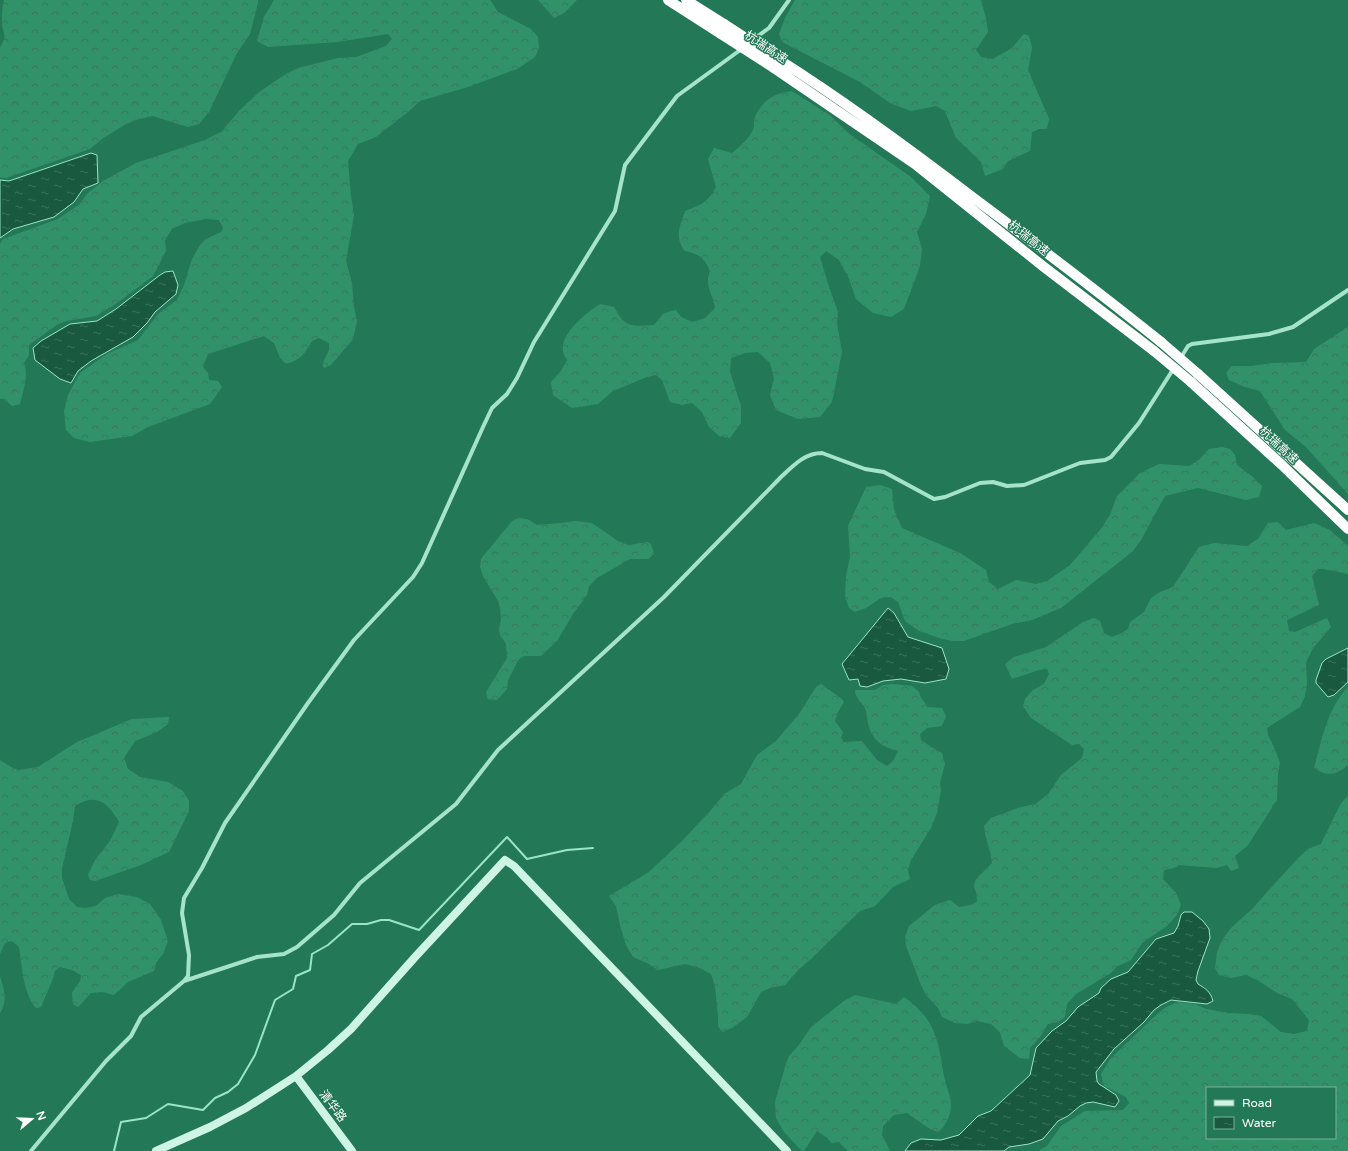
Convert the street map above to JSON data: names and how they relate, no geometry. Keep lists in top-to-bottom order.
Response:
{
  "streets": {
    "highway": ["杭瑞高速"],
    "street": ["清华路"]
  },
  "legend": ["Road", "Water"],
  "north": "right"
}
